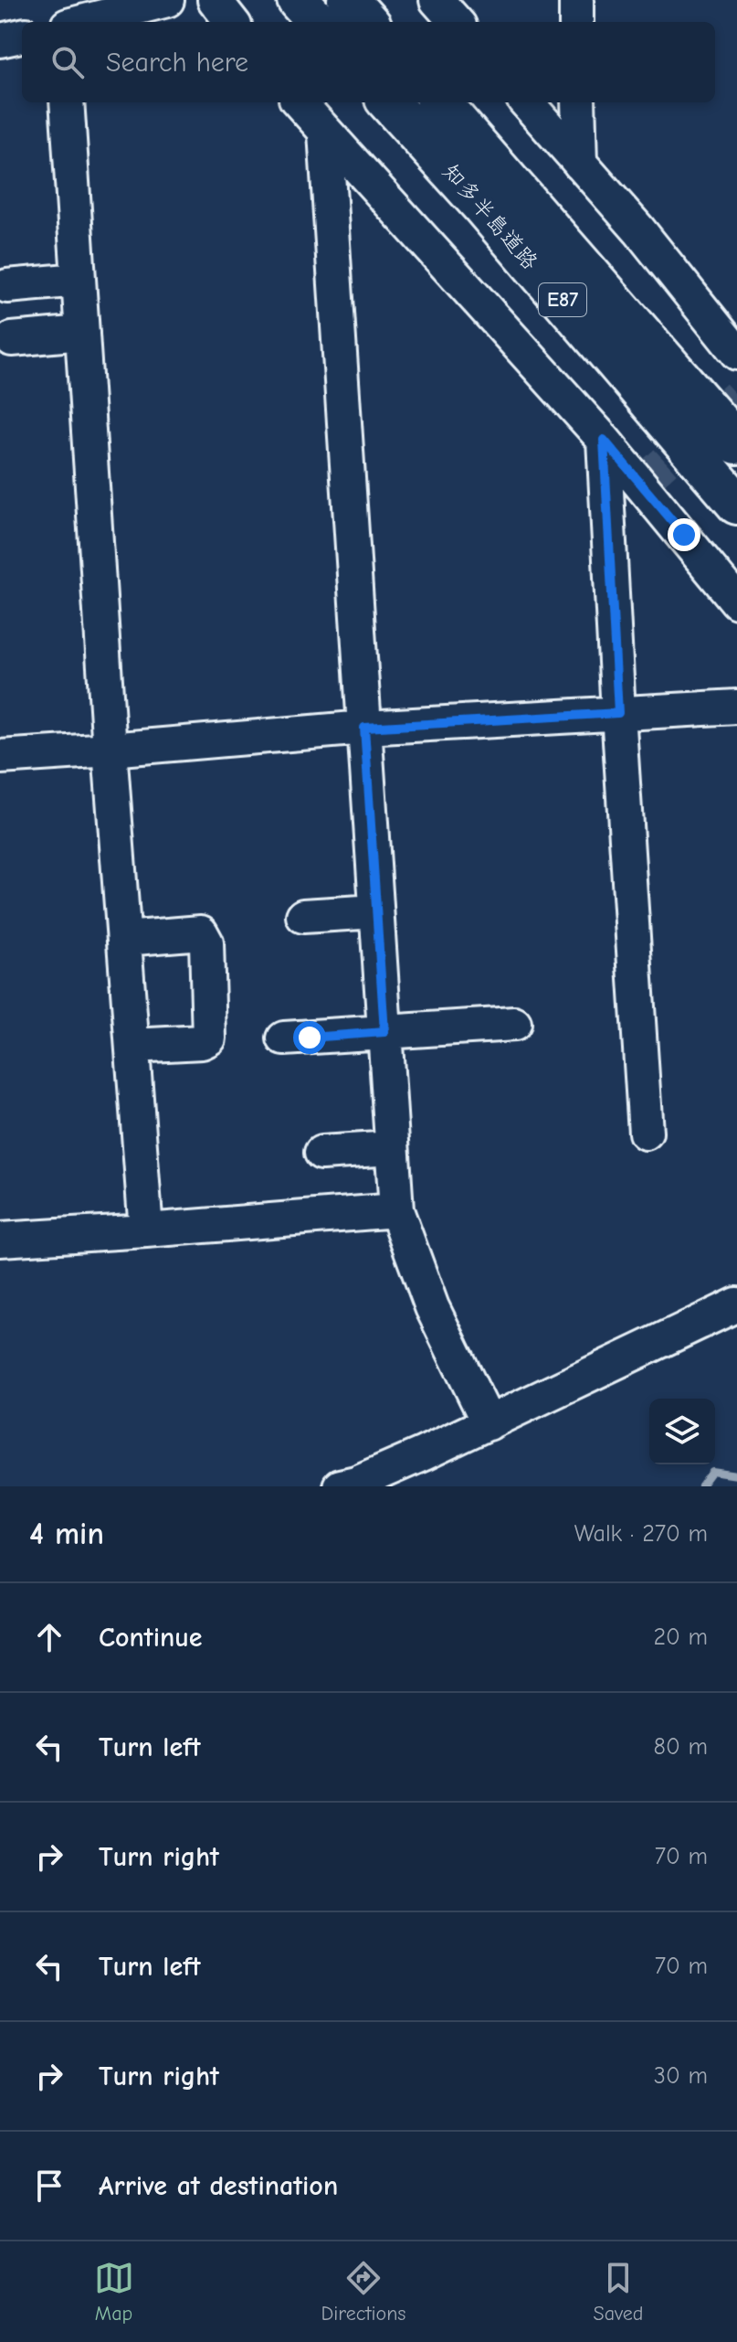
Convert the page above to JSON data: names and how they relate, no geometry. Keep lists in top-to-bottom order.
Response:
{
  "streets": {
    "highway": ["知多半島道路", "E87"]
  },
  "page": {
    "search": "Search here",
    "heading": ["4 min", "Walk · 270 m"],
    "list": [
      ["Continue", "20 m"],
      ["Turn left", "80 m"],
      ["Turn right", "70 m"],
      ["Turn left", "70 m"],
      ["Turn right", "30 m"],
      "Arrive at destination"
    ],
    "nav": ["Map", "Directions", "Saved"]
  }
}
